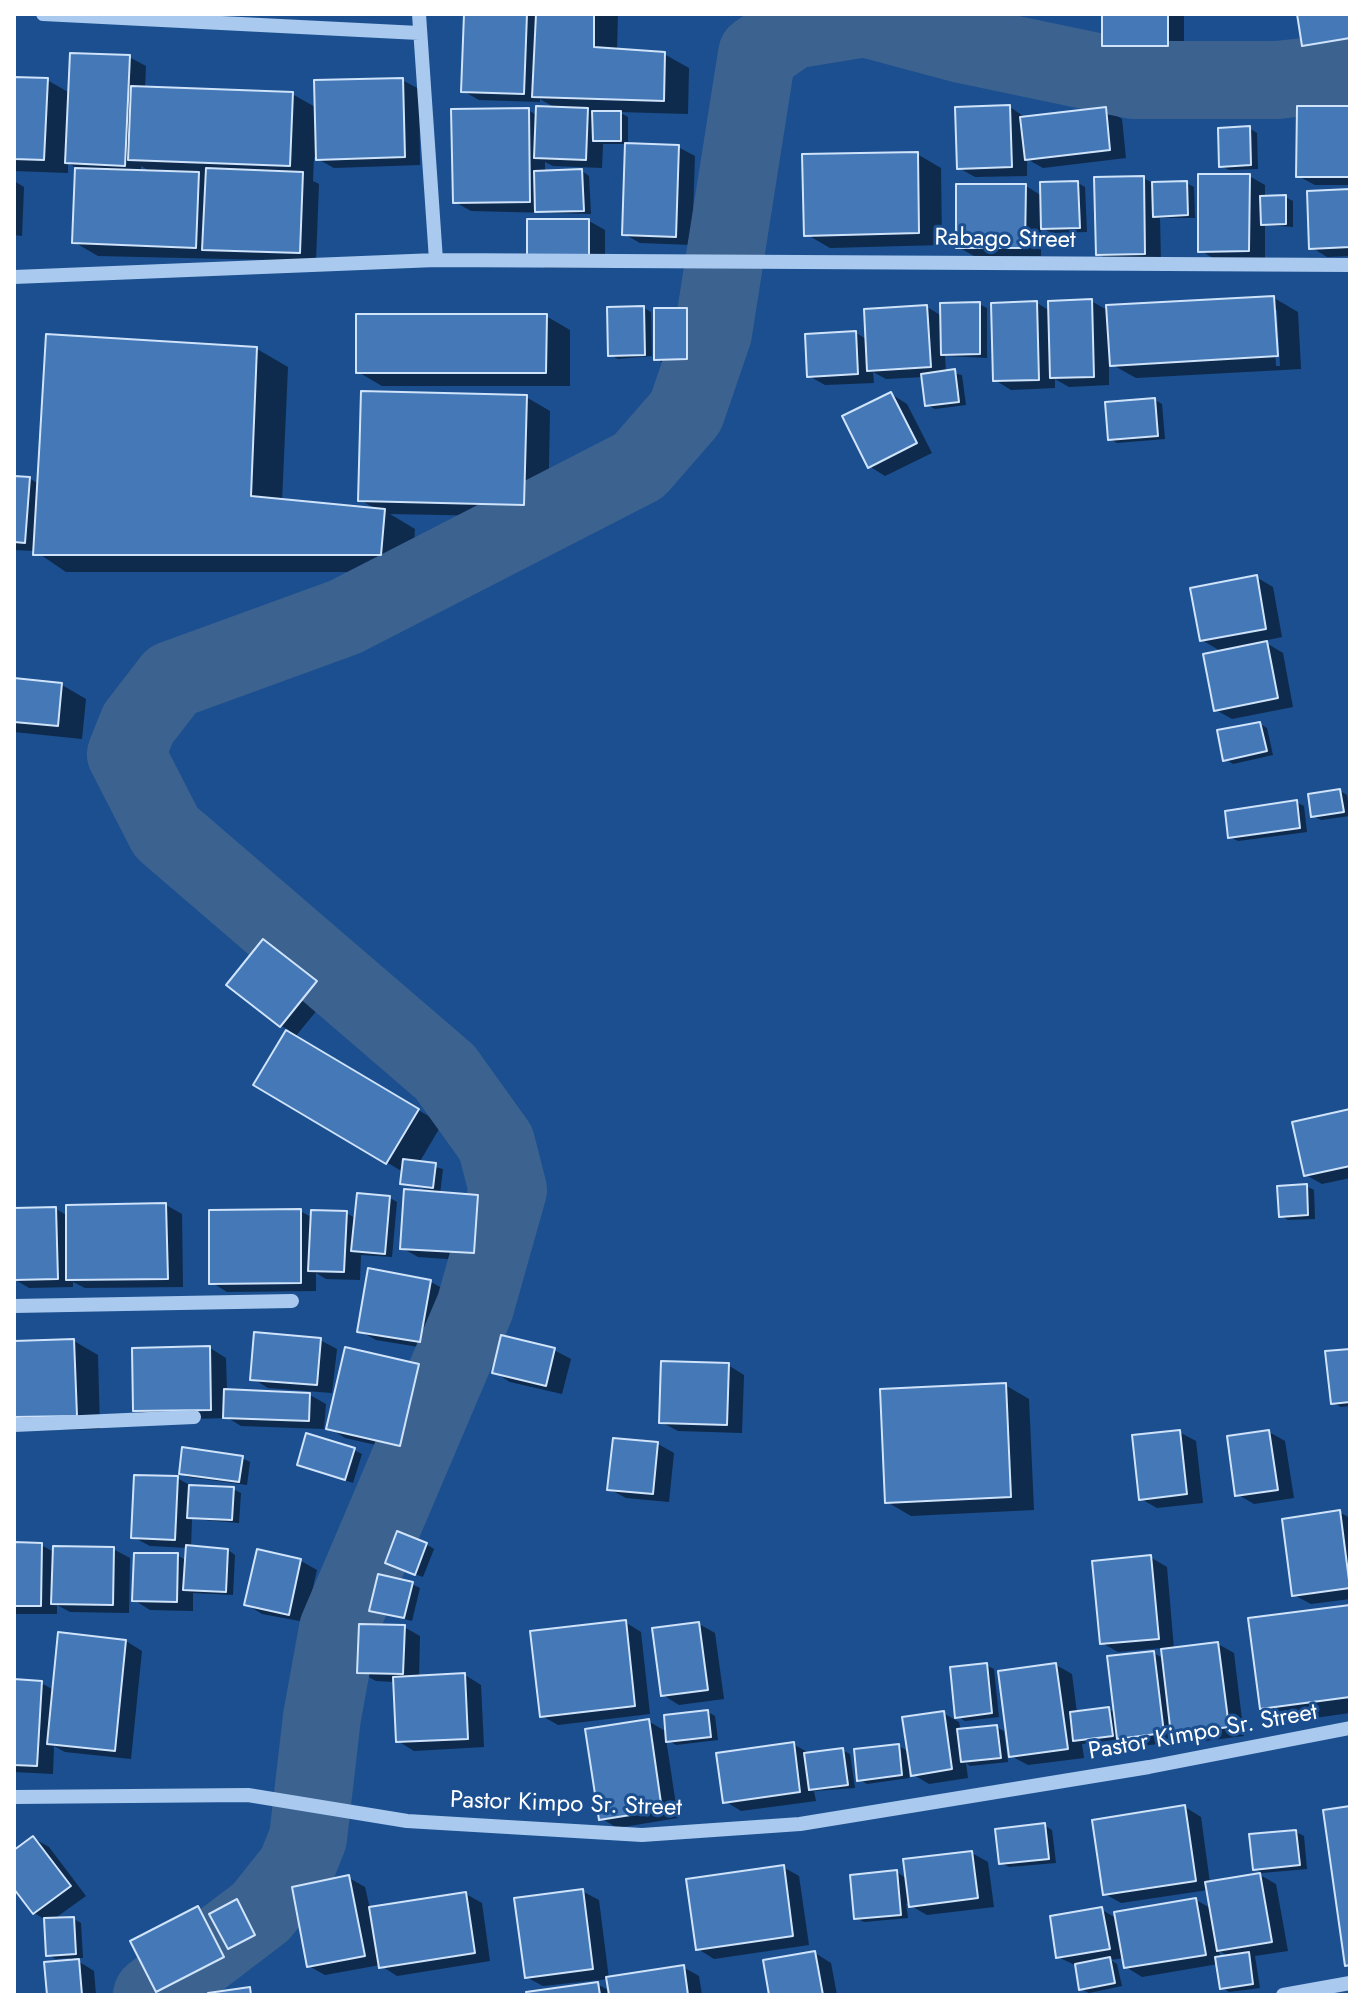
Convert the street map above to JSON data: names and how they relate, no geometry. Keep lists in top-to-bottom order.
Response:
{
  "streets": {
    "street": ["Rabago Street", "Pastor Kimpo Sr. Street"]
  }
}
